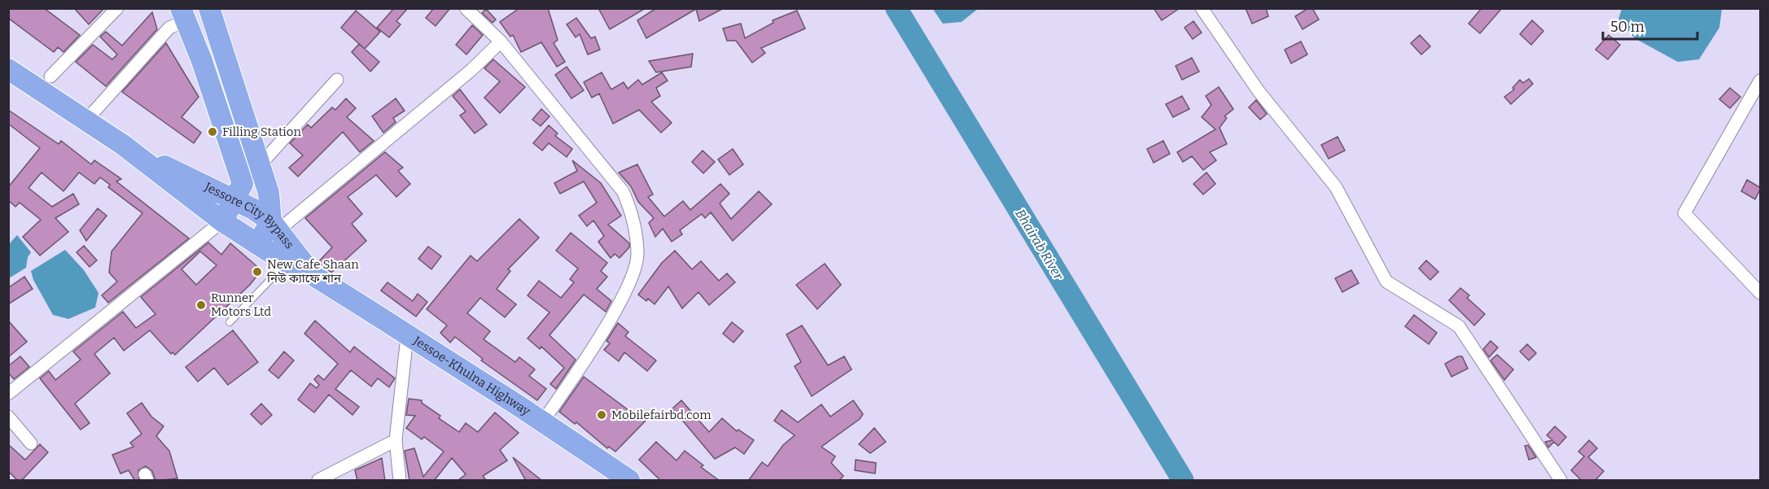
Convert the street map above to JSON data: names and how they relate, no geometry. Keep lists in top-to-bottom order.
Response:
{
  "streets": {
    "highway": ["Jessore City Bypass", "Jessoe-Khulna Highway"]
  },
  "crossings": [
    ["Jessore City Bypass", "Jessoe-Khulna Highway"]
  ],
  "water": ["Bhairab River"],
  "places": [
    "Filling Station",
    "New Cafe Shaan নিউ ক্যাফে শান",
    "Runner Motors Ltd",
    "Mobilefairbd.com"
  ],
  "scale_bar": "50 m"
}
